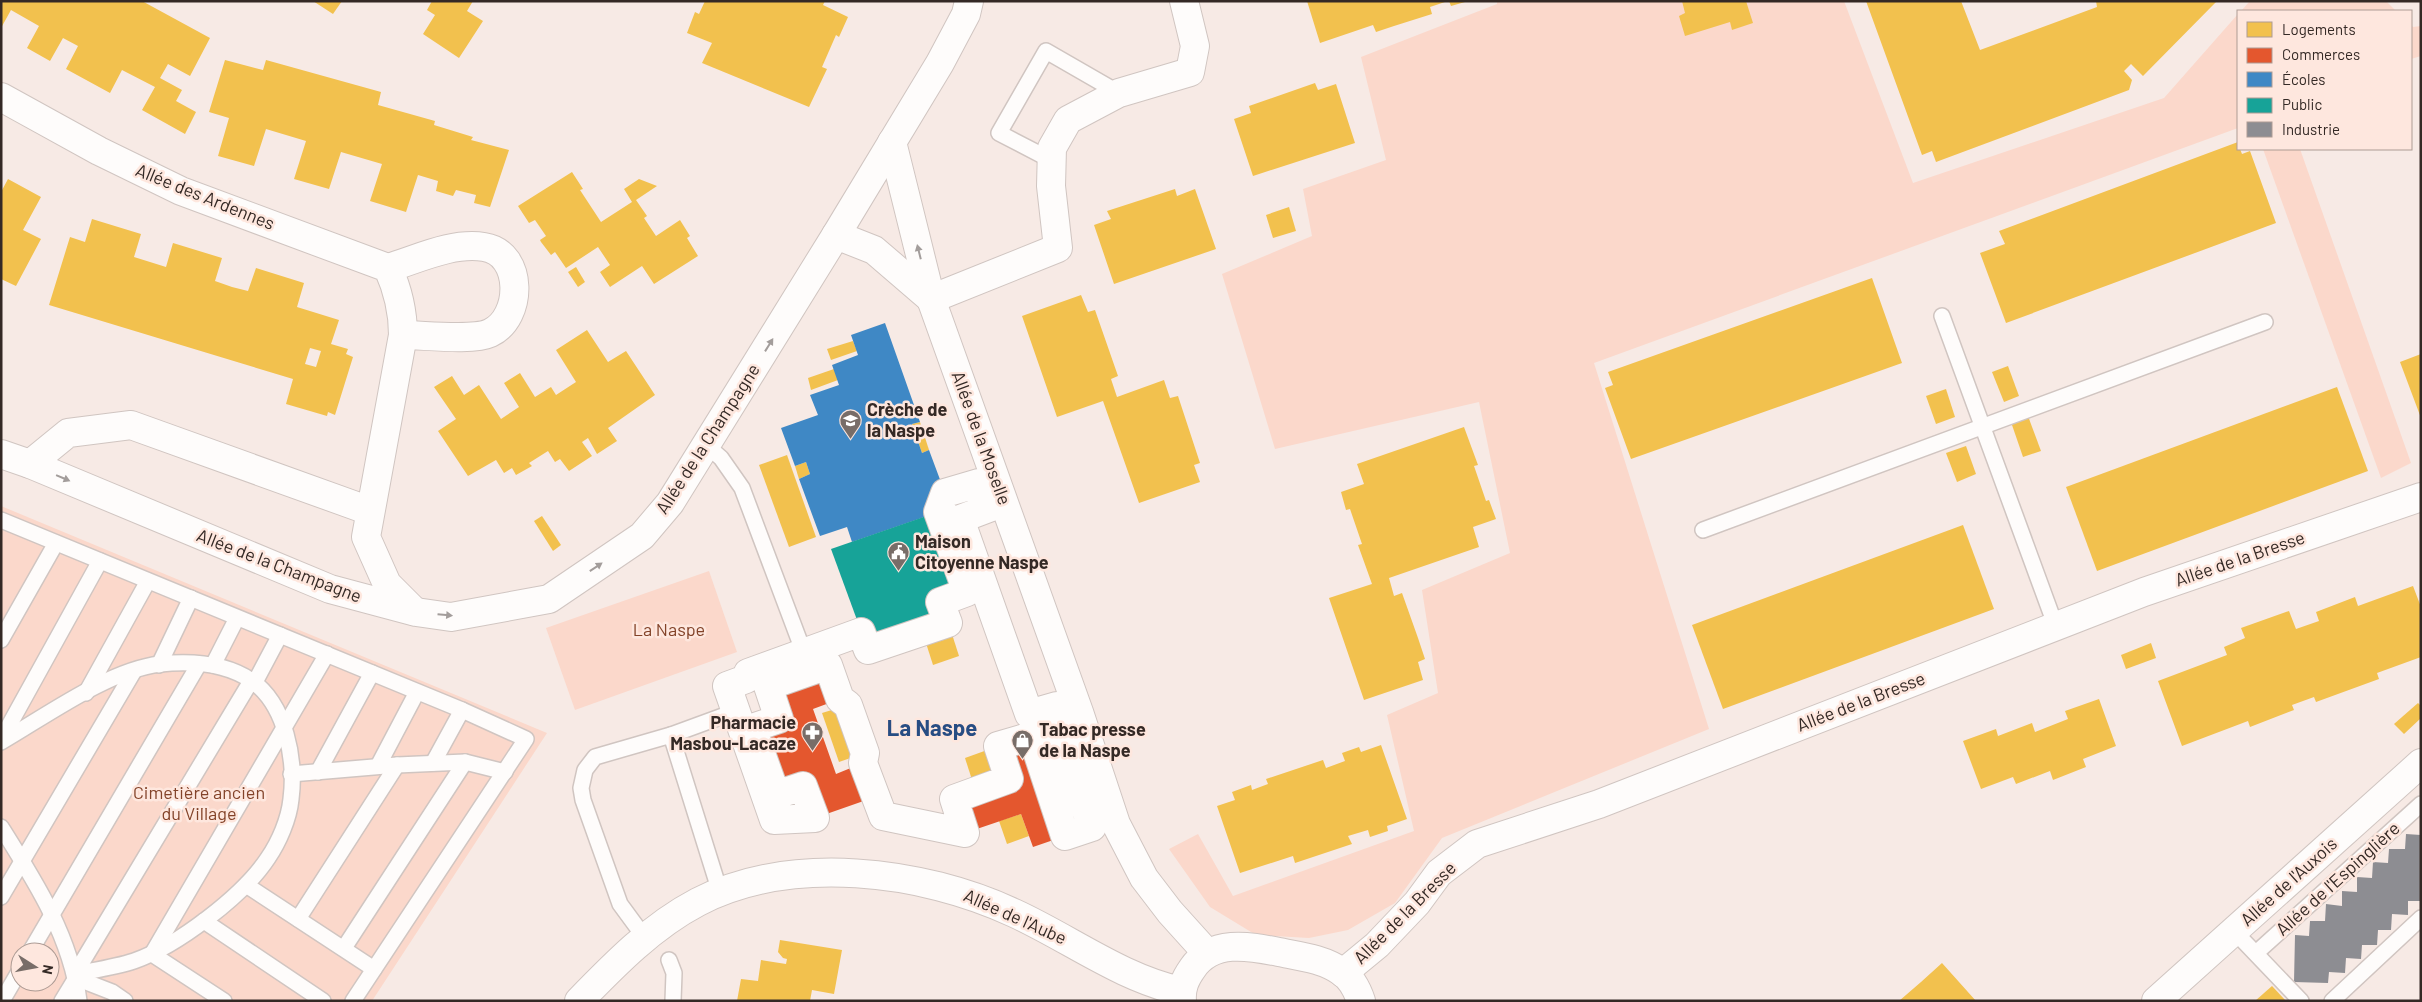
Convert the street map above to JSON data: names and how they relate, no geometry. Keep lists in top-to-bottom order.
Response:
{
  "streets": {
    "street": [
      "Allée des Ardennes",
      "Allée de la Moselle",
      "Allée de la Champagne",
      "Allée de la Bresse",
      "Allée de l'Auxois",
      "Allée de l'Aube"
    ],
    "lane": ["Allée de l'Espinglière"]
  },
  "crossings": [
    ["Allée de la Moselle", "Allée de la Champagne"]
  ],
  "one_way": ["Allée de la Champagne"],
  "districts": ["La Naspe"],
  "parks": ["La Naspe", "Cimetière ancien du Village"],
  "places": {
    "school or university": ["Crèche de la Naspe"],
    "public building": ["Maison Citoyenne Naspe"],
    "pharmacy": ["Pharmacie Masbou-Lacaze"],
    "shop": ["Tabac presse de la Naspe"]
  },
  "legend": [
    "Logements",
    "Commerces",
    "Écoles",
    "Public",
    "Industrie"
  ],
  "north": "right"
}
